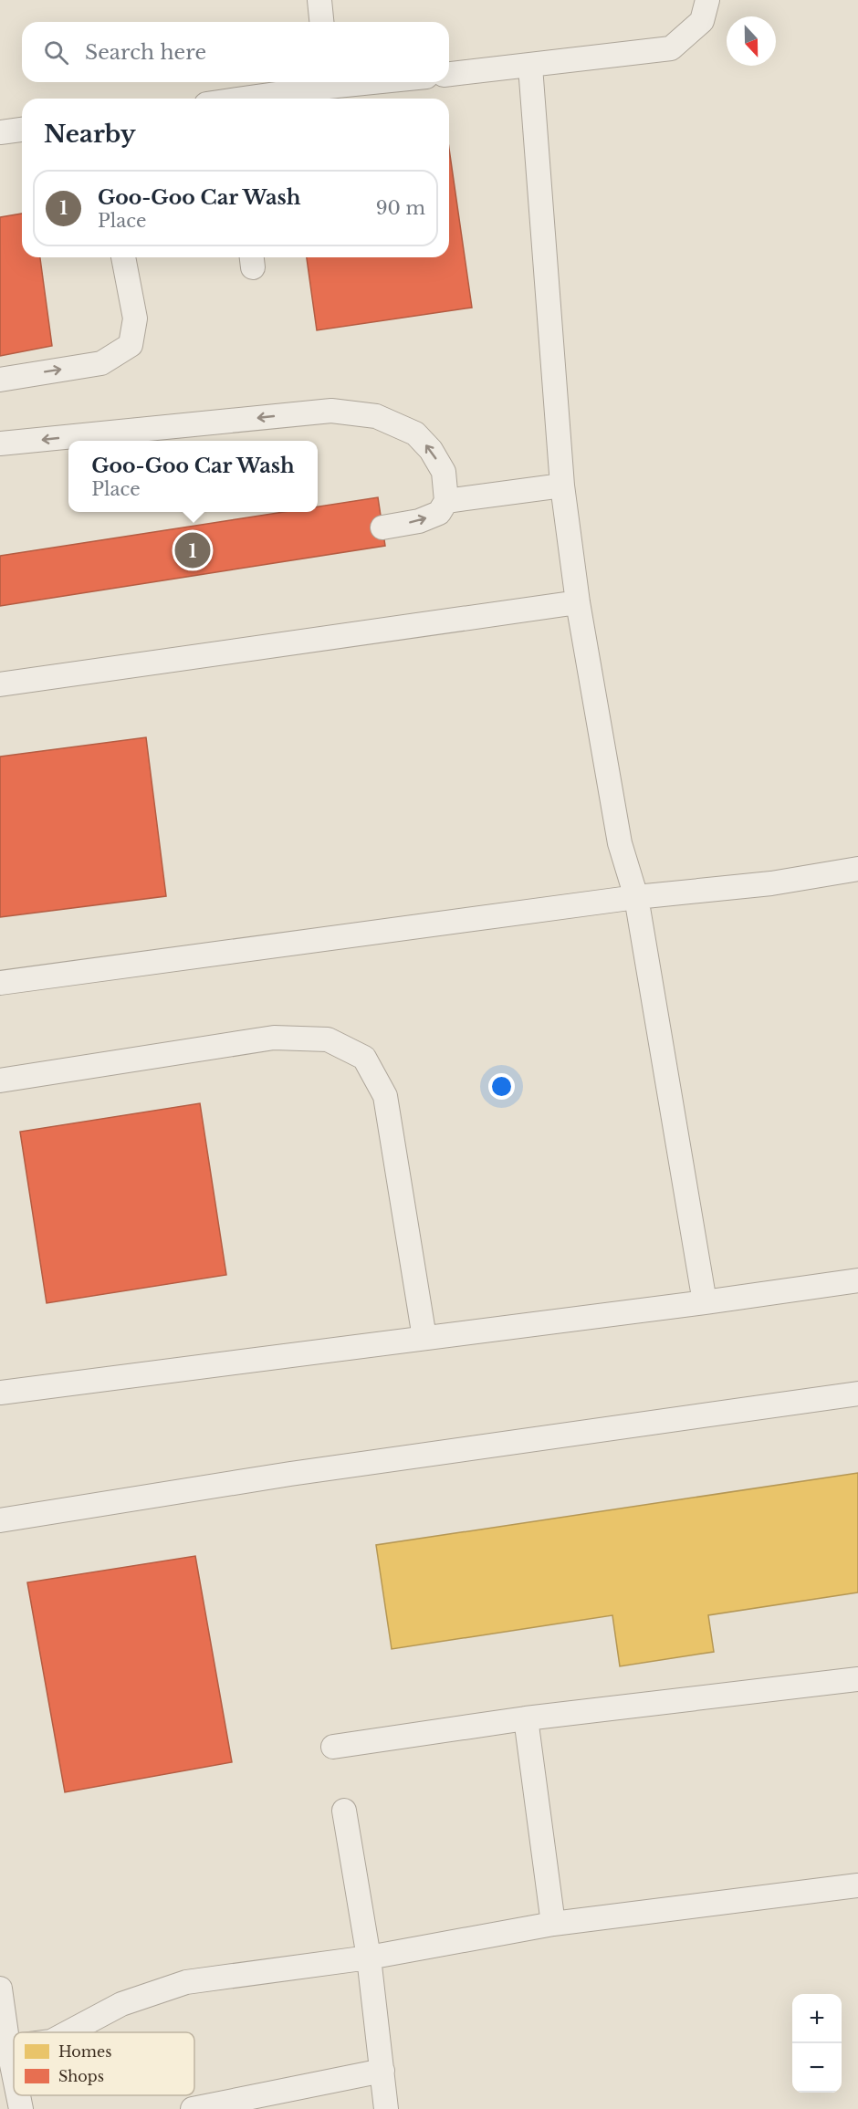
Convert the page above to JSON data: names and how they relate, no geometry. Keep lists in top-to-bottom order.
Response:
{
  "legend": ["Homes", "Shops"],
  "north": "bottom",
  "page": {
    "search": "Search here",
    "heading": "Nearby",
    "list": [
      {
        "mark": "1",
        "name": "Goo-Goo Car Wash",
        "note": "Place",
        "value": "90 m"
      }
    ],
    "popup": ["Goo-Goo Car Wash", "Place"],
    "pins": "1",
    "map_buttons": ["+", "−"]
  }
}
